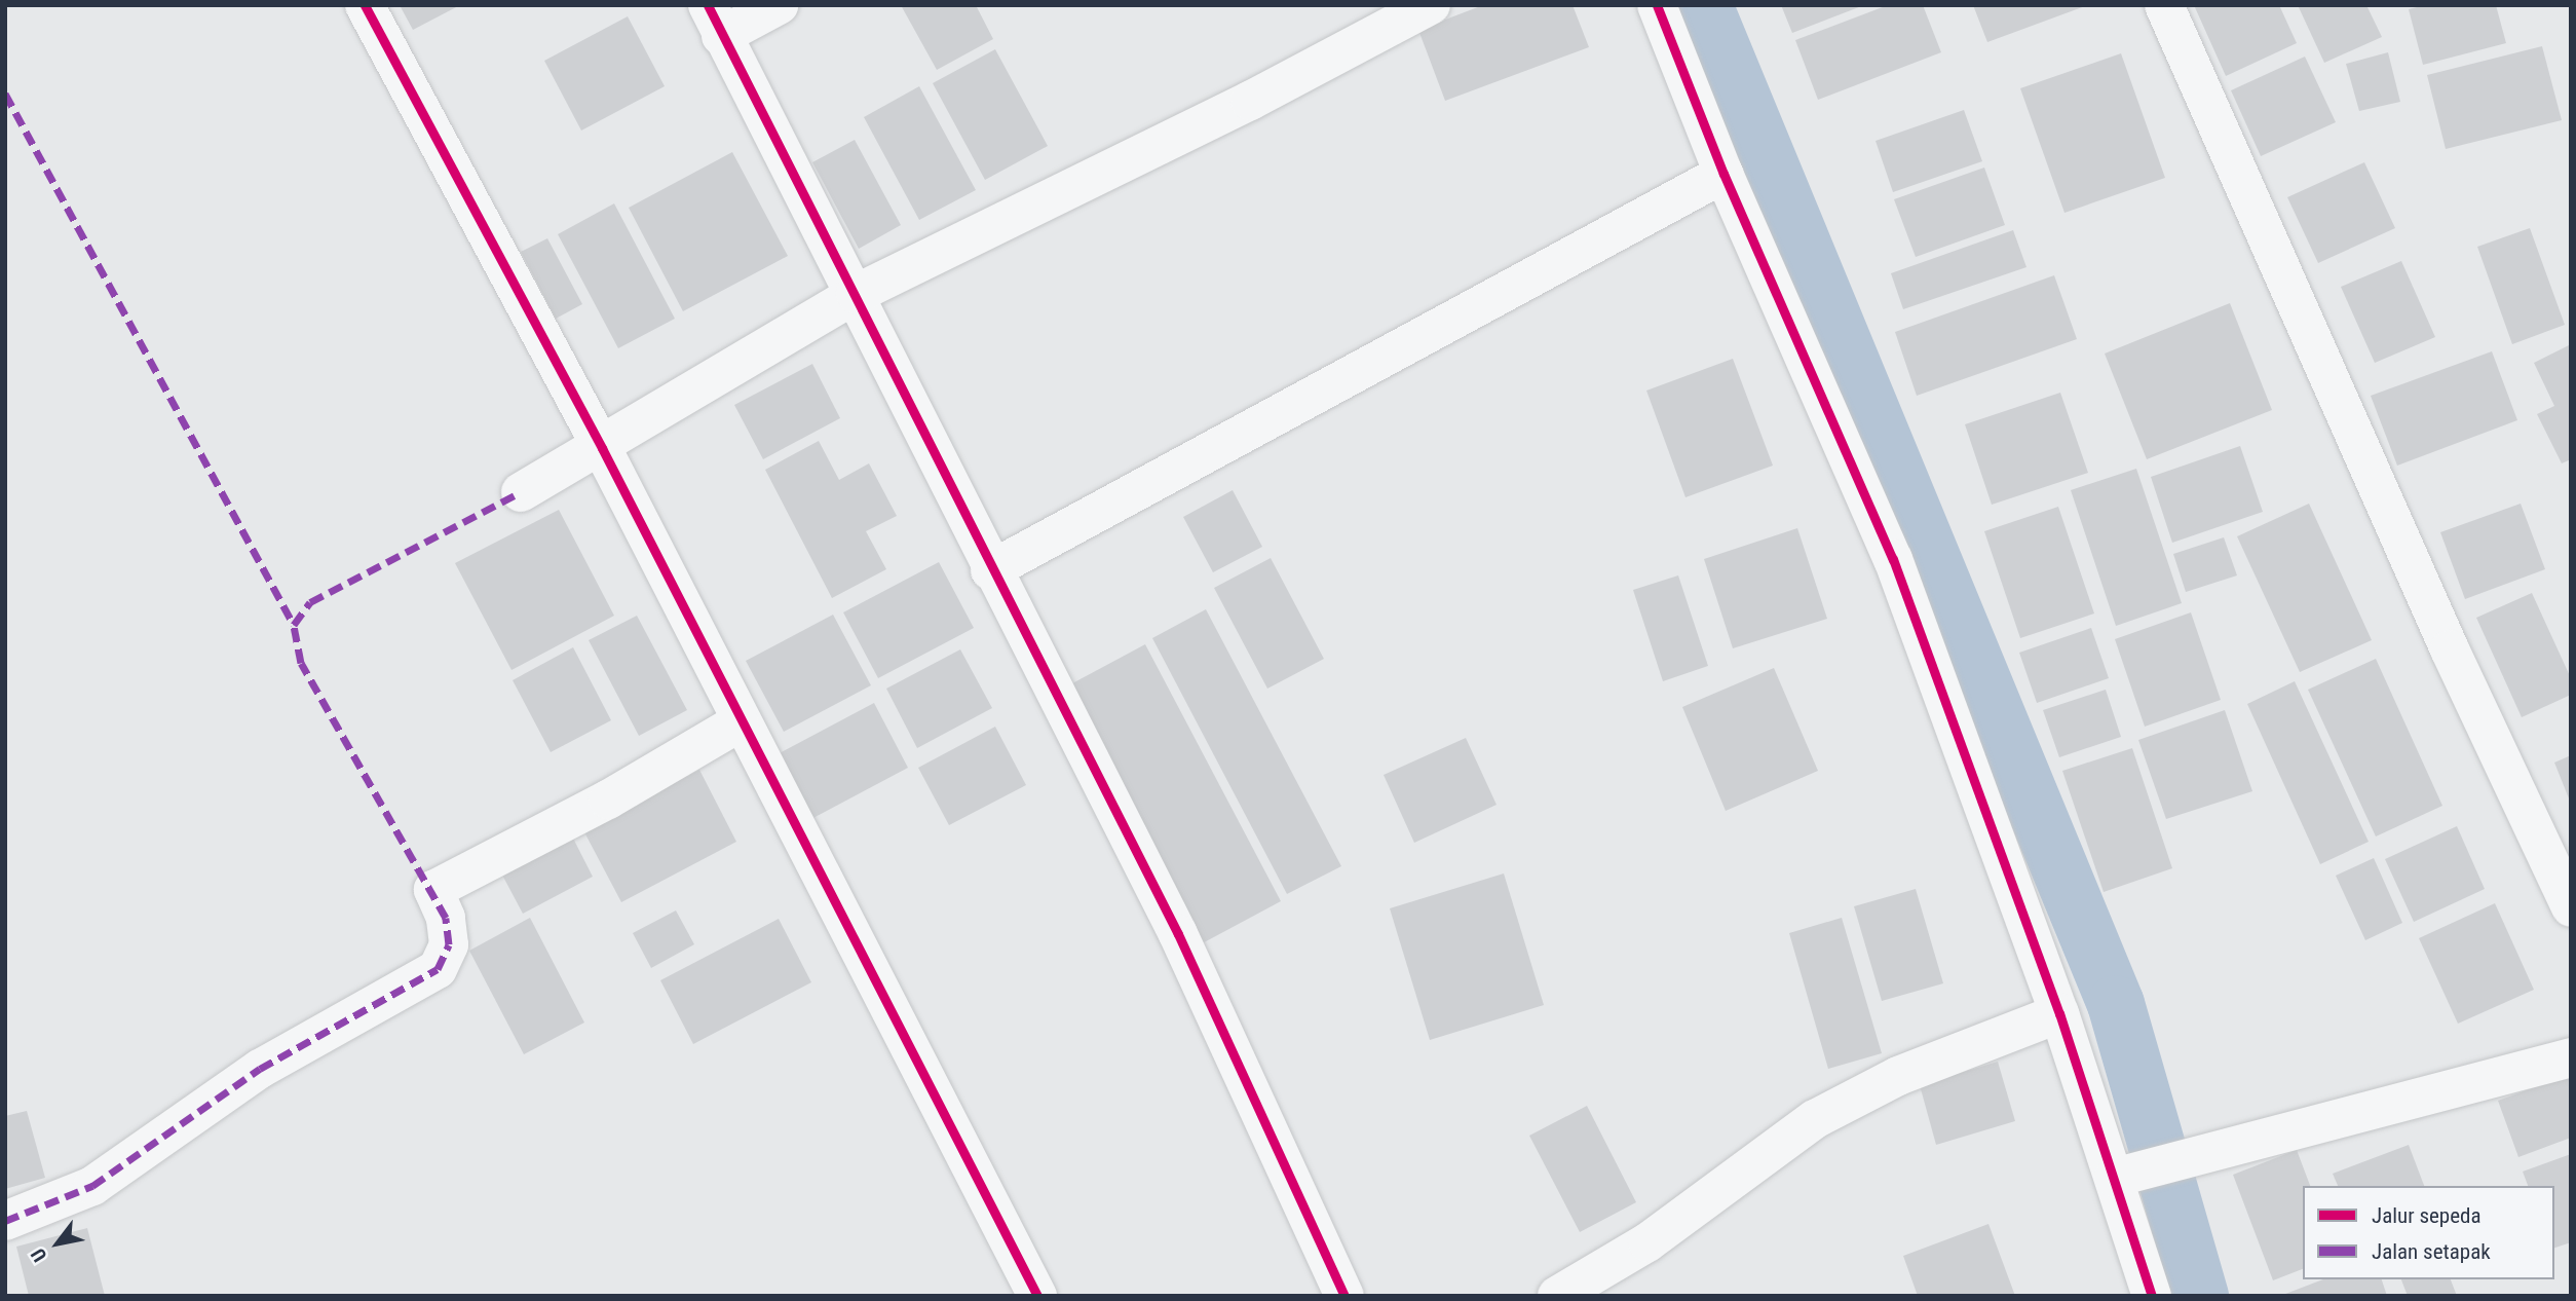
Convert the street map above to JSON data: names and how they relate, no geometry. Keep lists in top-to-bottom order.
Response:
{
  "legend": ["Jalur sepeda", "Jalan setapak"],
  "north": "bottom left"
}
